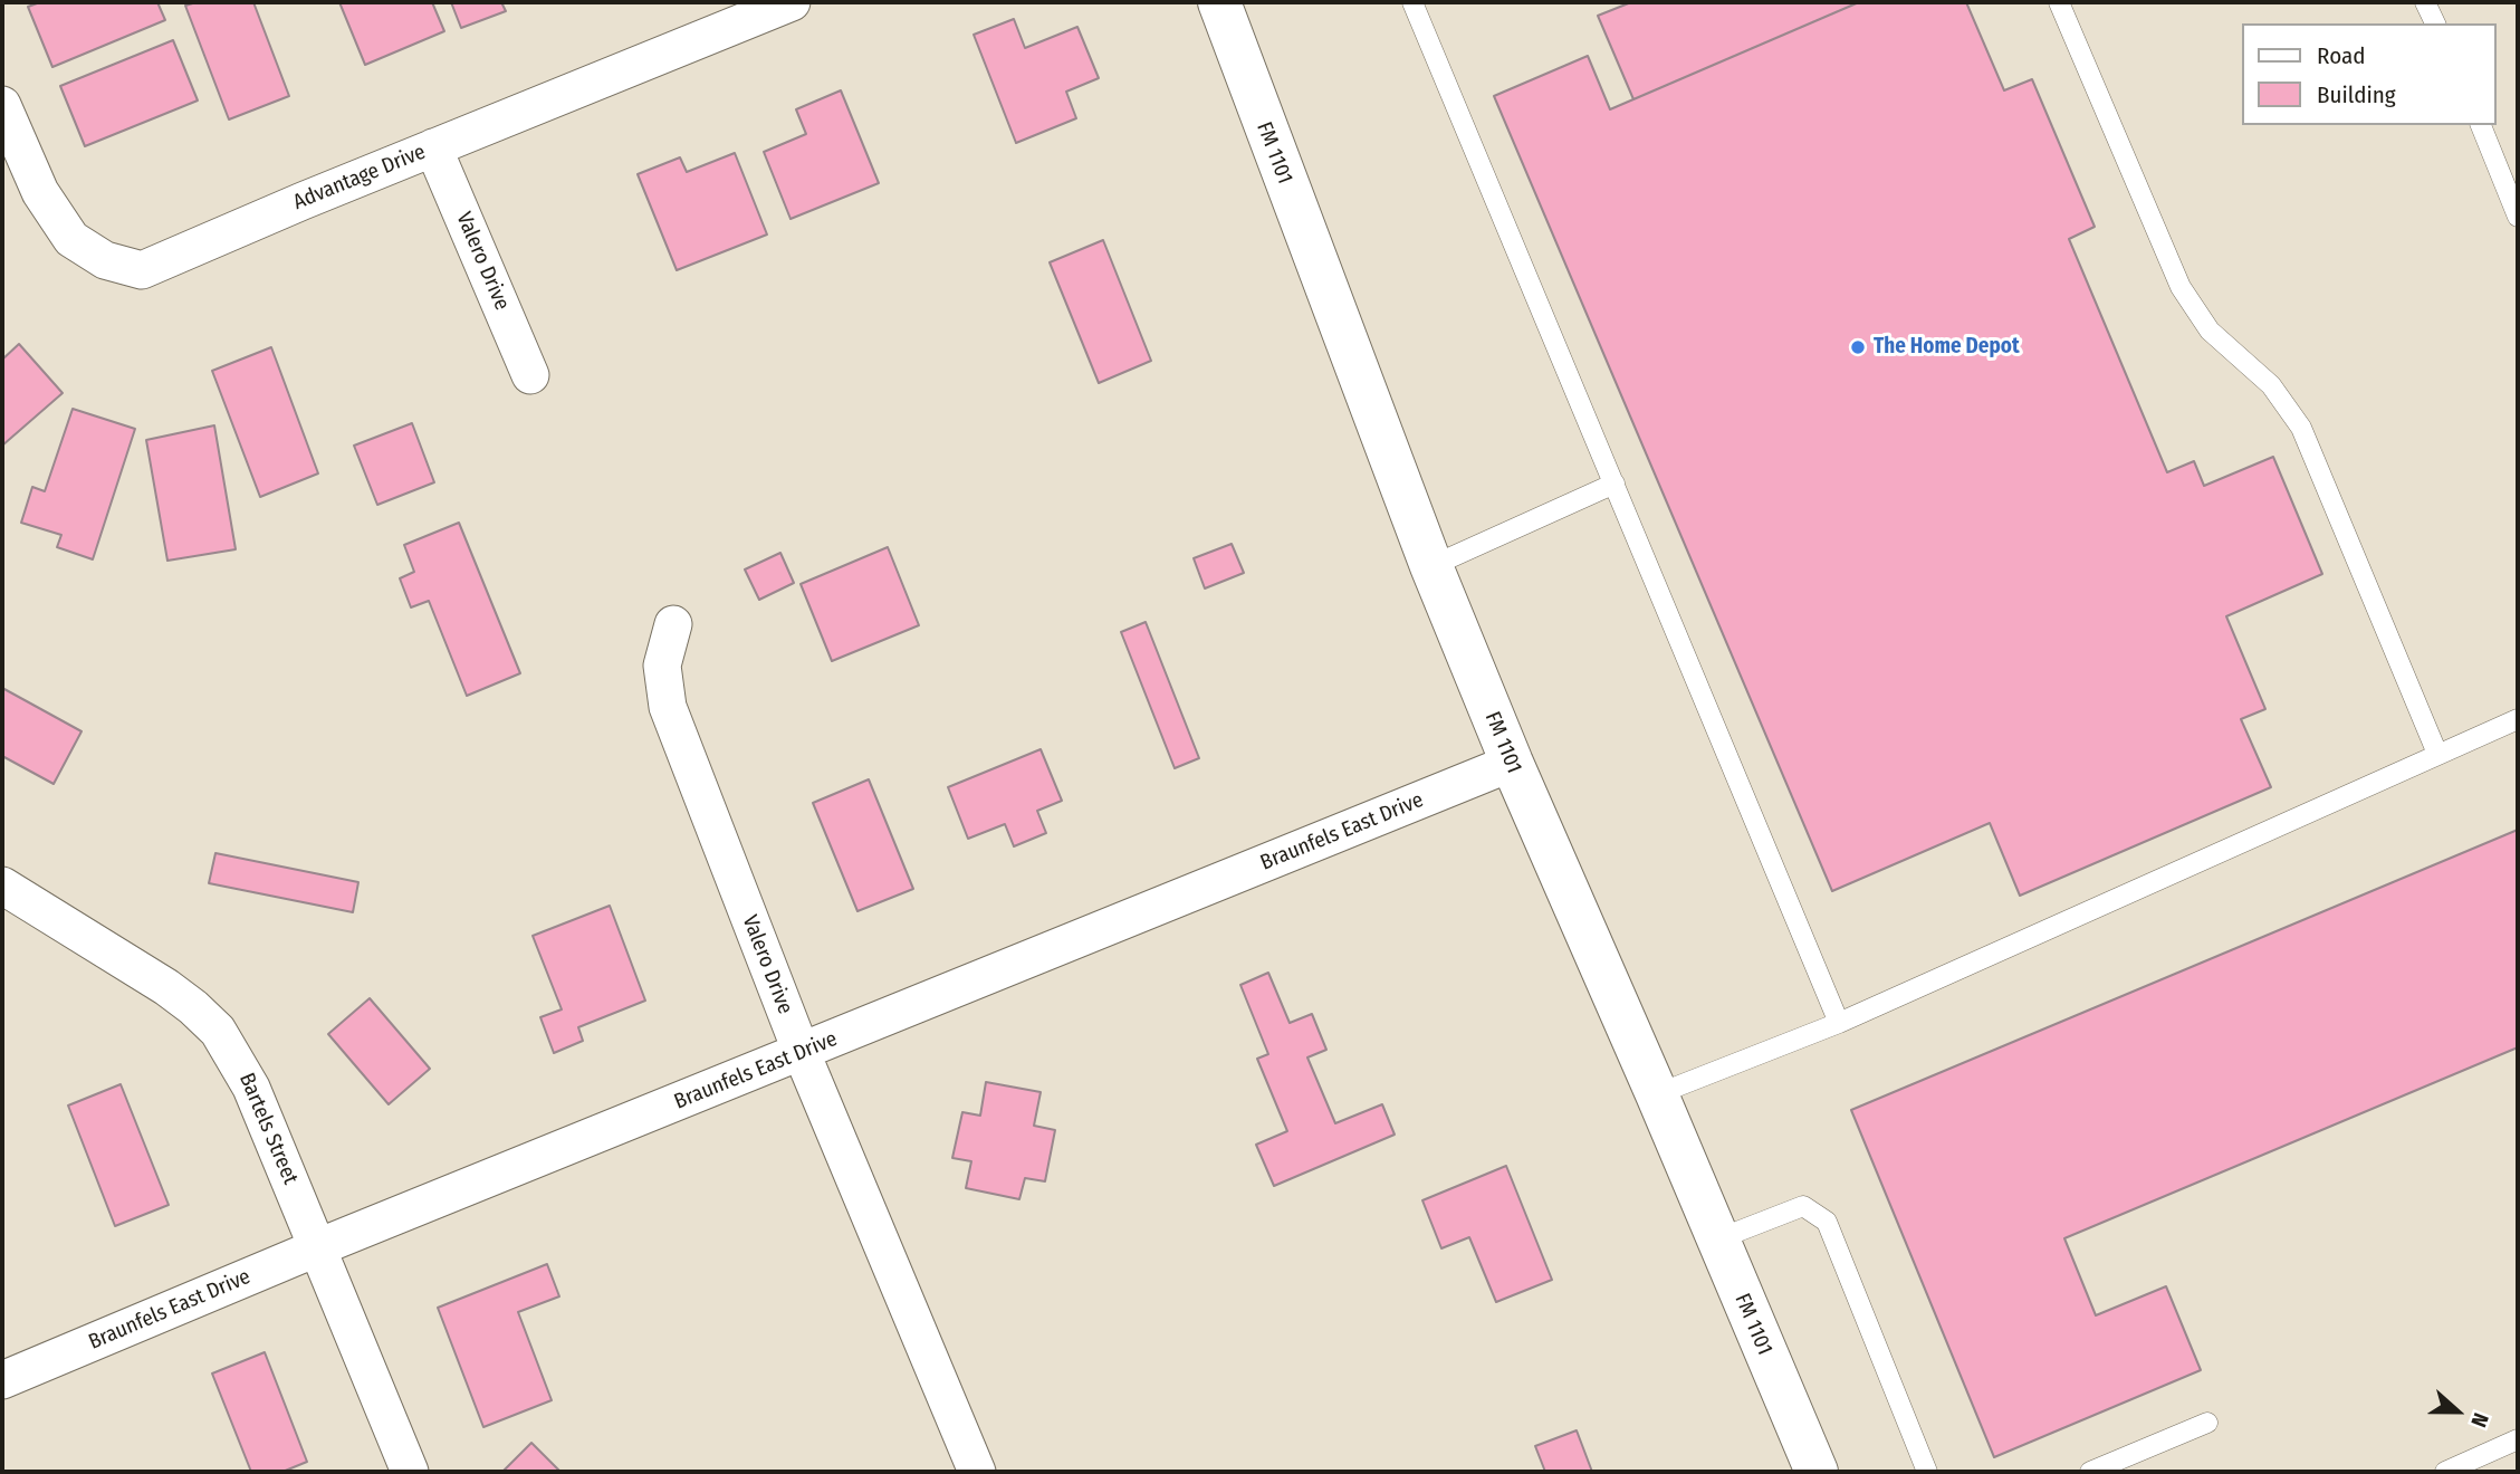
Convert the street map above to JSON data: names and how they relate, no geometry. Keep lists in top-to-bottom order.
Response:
{
  "streets": {
    "main road": ["FM 1101"],
    "street": [
      "Advantage Drive",
      "Valero Drive",
      "Braunfels East Drive",
      "Bartels Street"
    ]
  },
  "crossings": [
    ["FM 1101", "Braunfels East Drive"],
    ["Advantage Drive", "Valero Drive"],
    ["Valero Drive", "Braunfels East Drive"],
    ["Braunfels East Drive", "Bartels Street"]
  ],
  "places": ["The Home Depot"],
  "legend": ["Road", "Building"],
  "north": "right"
}
